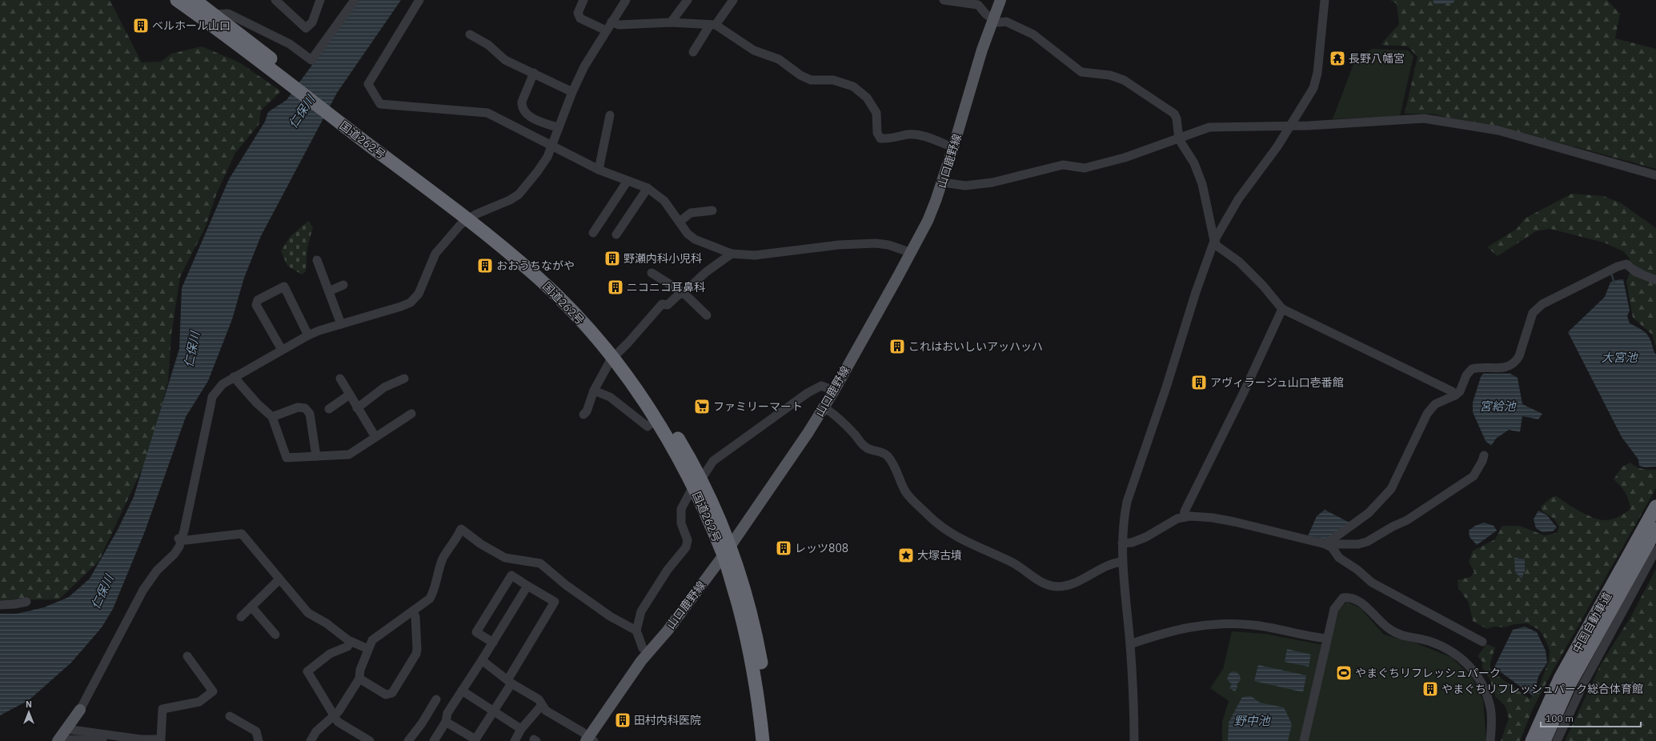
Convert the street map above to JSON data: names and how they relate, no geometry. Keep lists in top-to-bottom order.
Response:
{
  "streets": {
    "highway": ["国道262号", "中国自動車道"],
    "main road": ["山口鹿野線"]
  },
  "crossings": [
    ["国道262号", "山口鹿野線"]
  ],
  "water": [
    "仁保川",
    "大宮池",
    "宮給池",
    "野中池"
  ],
  "places": {
    "building": [
      "ベルホール山口",
      "野瀬内科小児科",
      "おおうちながや",
      "ニコニコ耳鼻科",
      "これはおいしいアッハッハ",
      "アヴィラージュ山口壱番館",
      "レッツ808",
      "やまぐちリフレッシュパーク総合体育館",
      "田村内科医院"
    ],
    "temple": ["長野八幡宮"],
    "supermarket": ["ファミリーマート"],
    "place": ["大塚古墳"],
    "sports": ["やまぐちリフレッシュパーク"]
  },
  "scale_bar": "100 m",
  "north": "top"
}
